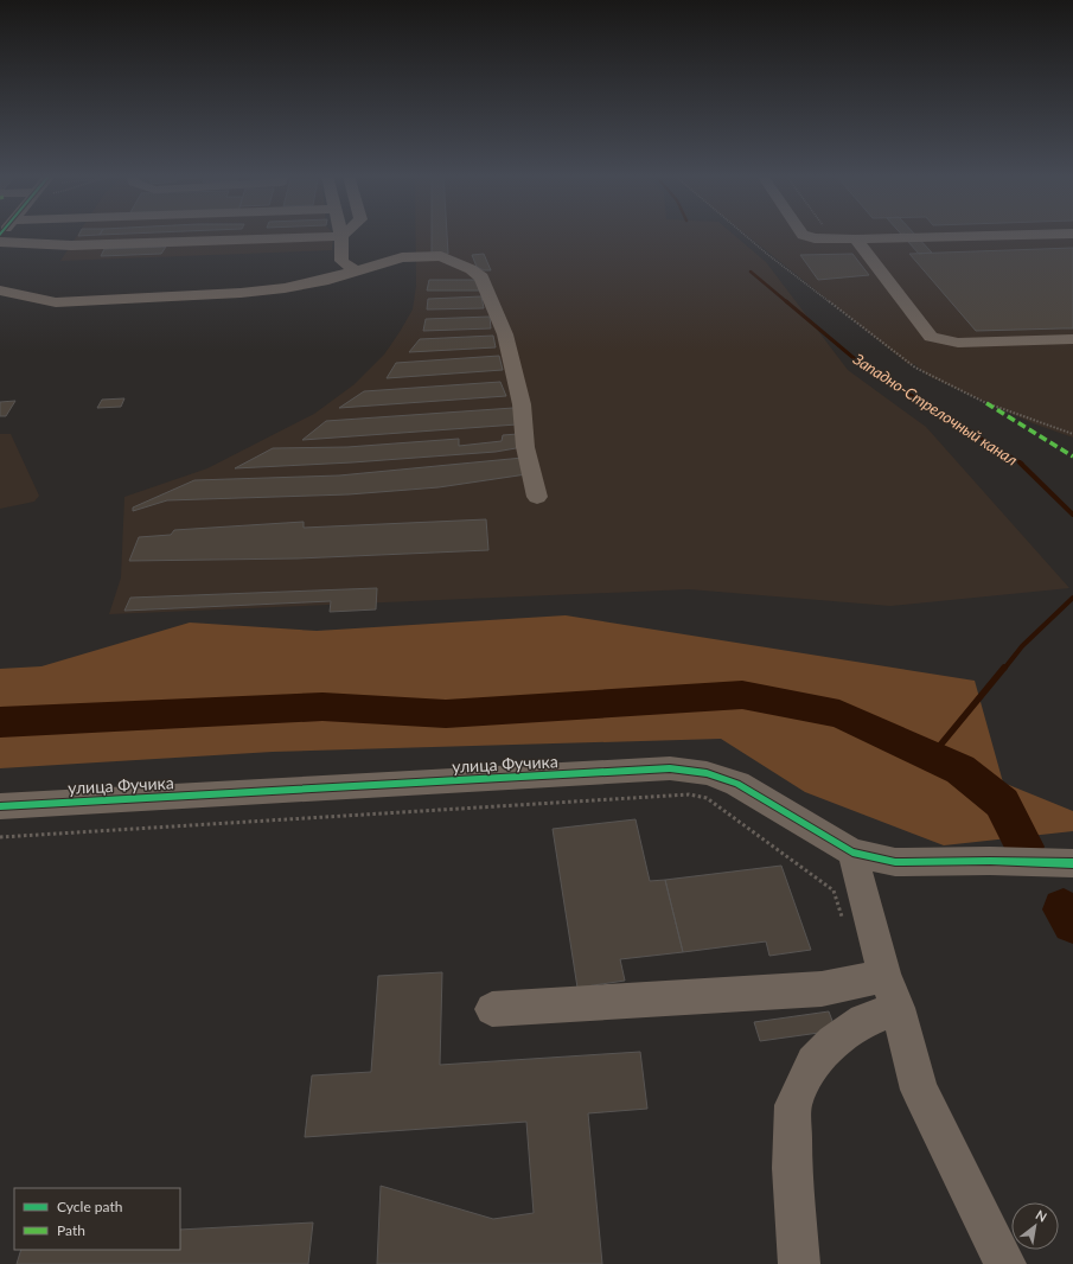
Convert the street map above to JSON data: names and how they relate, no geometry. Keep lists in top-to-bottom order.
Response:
{
  "streets": {
    "street": ["улица Фучика"]
  },
  "water": ["Западно-Стрелочный канал"],
  "legend": ["Cycle path", "Path"],
  "north": "top right"
}
